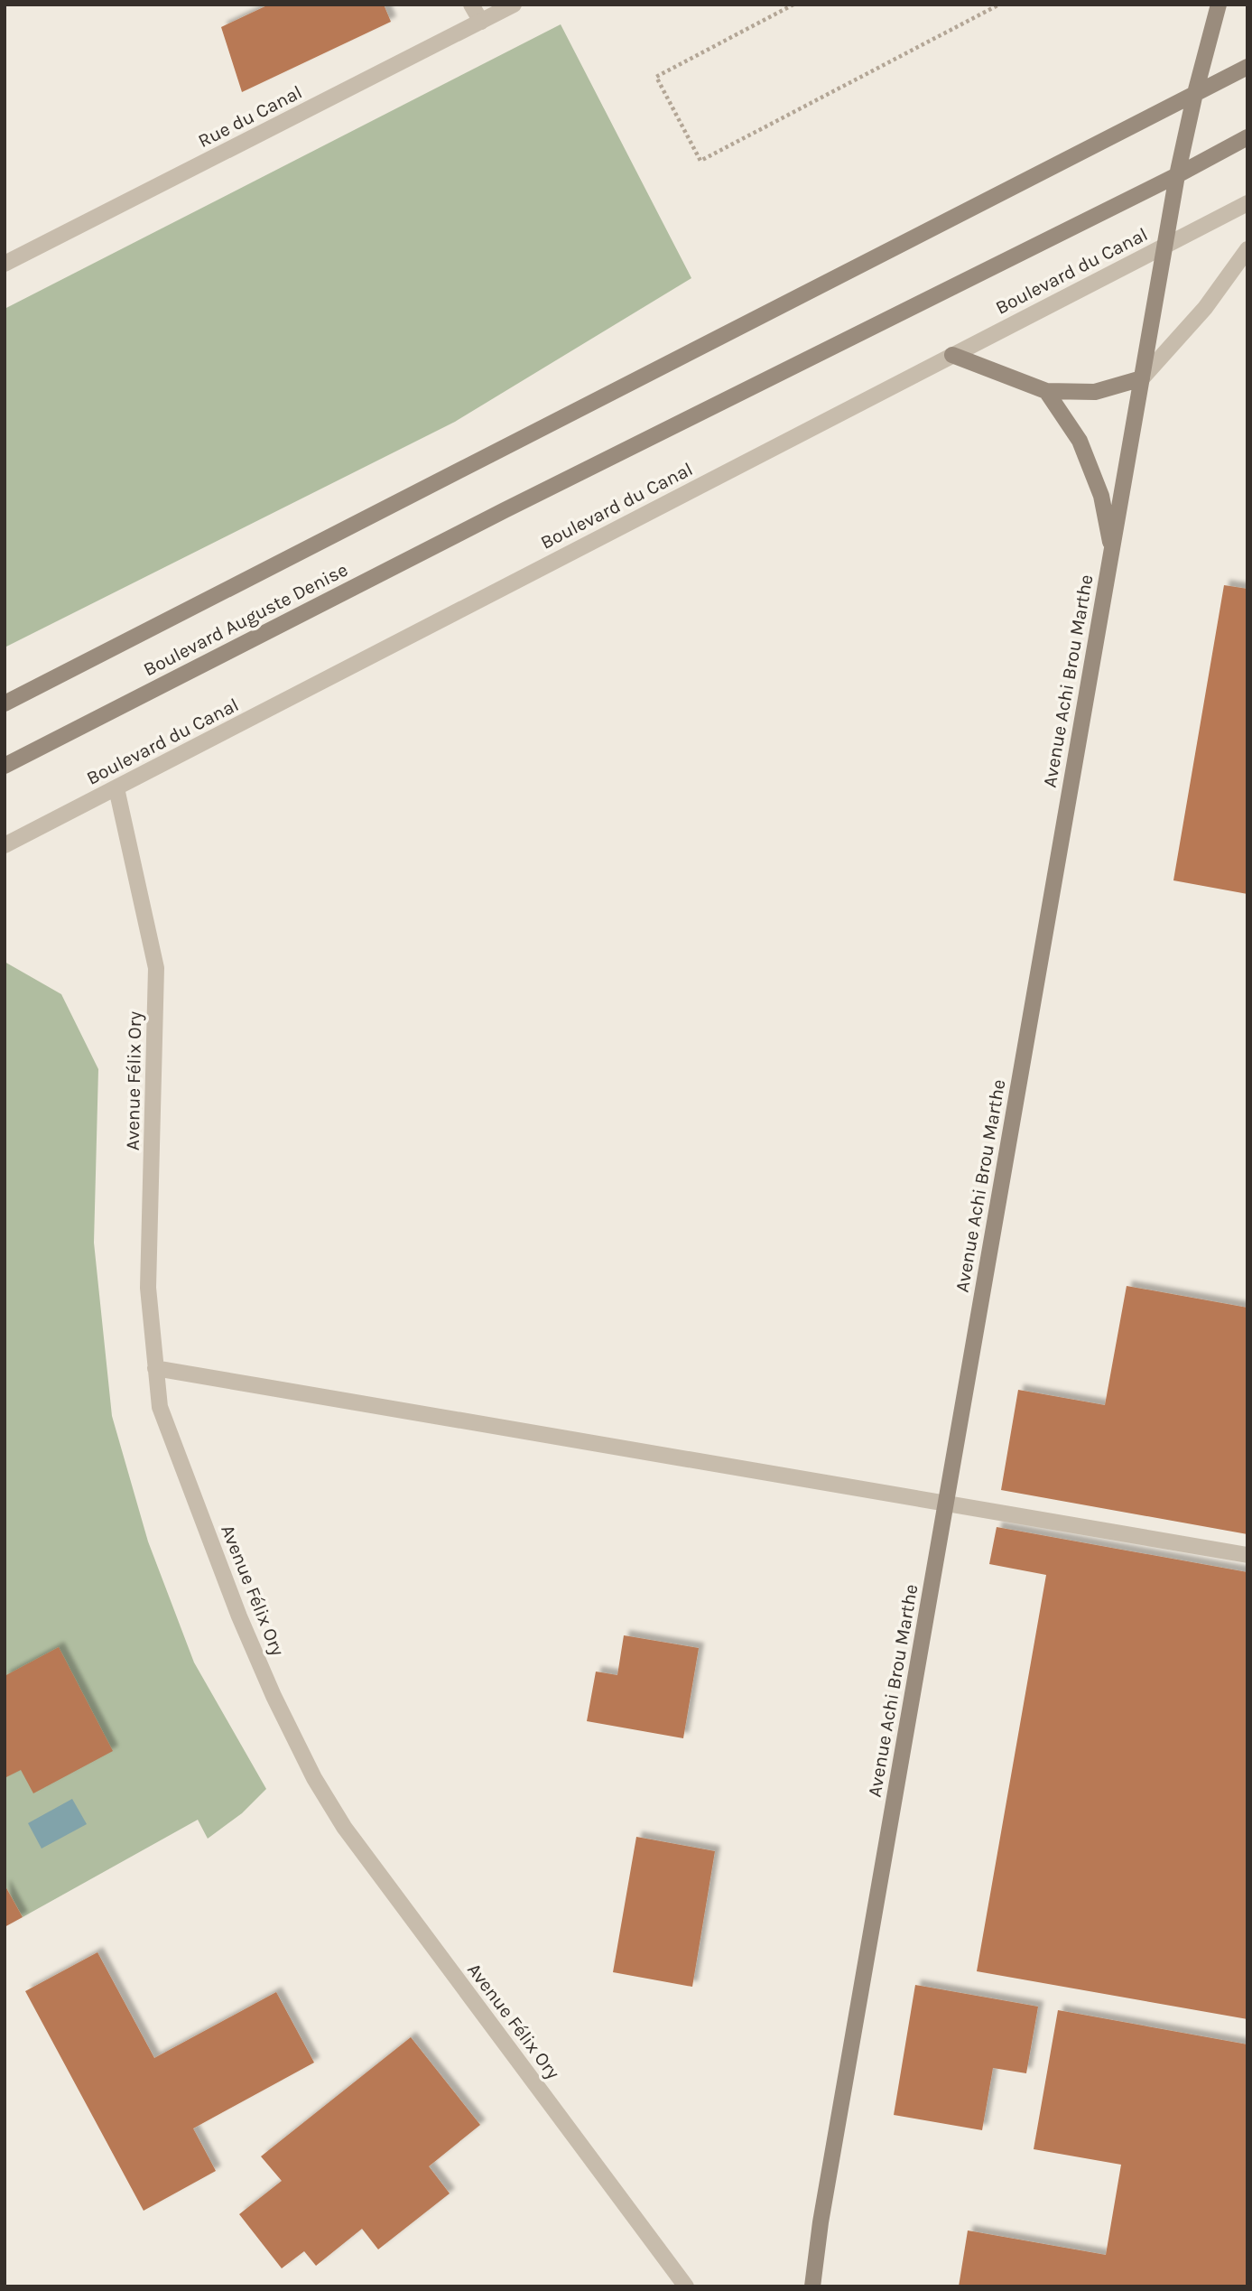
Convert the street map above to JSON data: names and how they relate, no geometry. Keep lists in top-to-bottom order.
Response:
{
  "streets": {
    "main road": ["Boulevard du Canal", "Boulevard Auguste Denise", "Avenue Achi Brou Marthe"],
    "street": ["Rue du Canal", "Avenue Félix Ory"]
  },
  "crossings": [
    ["Boulevard du Canal", "Boulevard Auguste Denise"],
    ["Boulevard du Canal", "Avenue Achi Brou Marthe"],
    ["Boulevard du Canal", "Avenue Félix Ory"]
  ]
}
